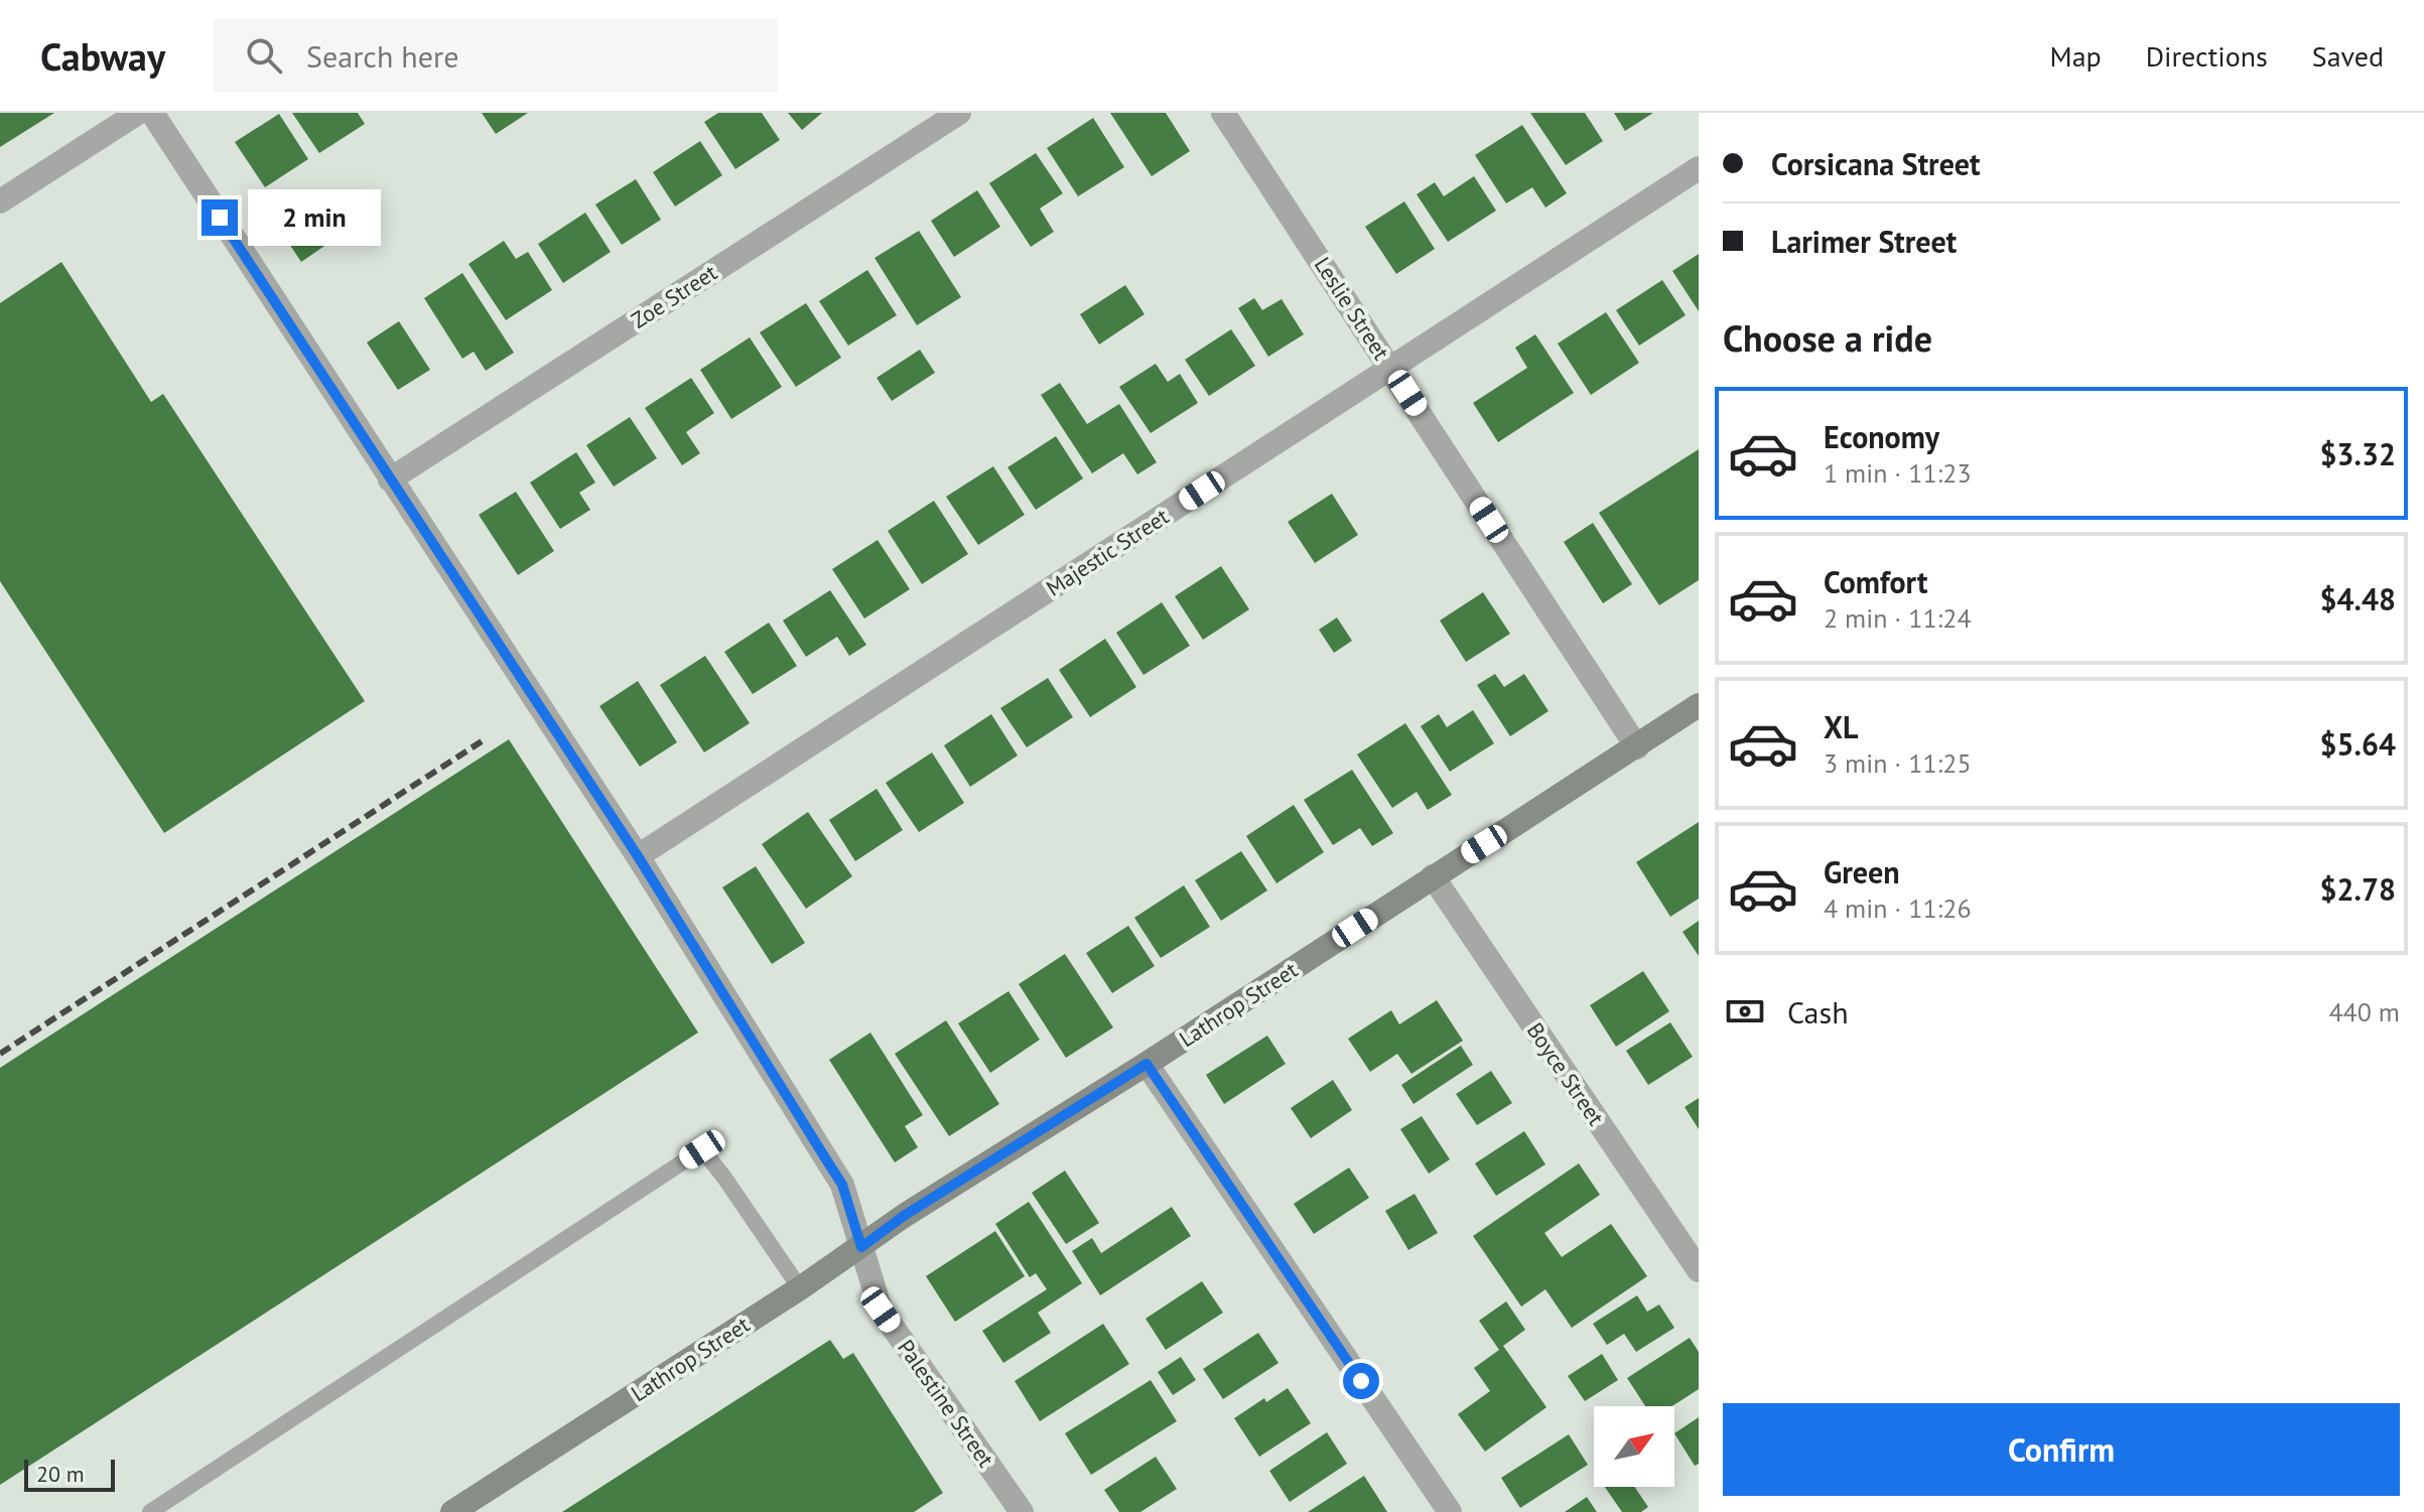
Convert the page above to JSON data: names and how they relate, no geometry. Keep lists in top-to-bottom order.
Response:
{
  "streets": {
    "street": [
      "Zoe Street",
      "Leslie Street",
      "Majestic Street",
      "Lathrop Street",
      "Boyce Street",
      "Palestine Street"
    ]
  },
  "crossings": [
    ["Zoe Street", "Palestine Street"],
    ["Leslie Street", "Majestic Street"],
    ["Leslie Street", "Lathrop Street"],
    ["Majestic Street", "Palestine Street"],
    ["Lathrop Street", "Boyce Street"],
    ["Lathrop Street", "Palestine Street"]
  ],
  "scale_bar": "20 m",
  "north": "top right",
  "page": {
    "header": "Cabway",
    "search": "Search here",
    "nav": ["Map", "Directions", "Saved"],
    "banner": ["Corsicana Street", "Larimer Street"],
    "bubble": "2 min",
    "heading": "Choose a ride",
    "list": [
      {
        "name": "Economy",
        "note": "1 min · 11:23",
        "value": "$3.32"
      },
      {
        "name": "Comfort",
        "note": "2 min · 11:24",
        "value": "$4.48"
      },
      {
        "name": "XL",
        "note": "3 min · 11:25",
        "value": "$5.64"
      },
      {
        "name": "Green",
        "note": "4 min · 11:26",
        "value": "$2.78"
      }
    ],
    "pay": ["Cash", "440 m"],
    "buttons": "Confirm",
    "scale": "20 m"
  }
}
